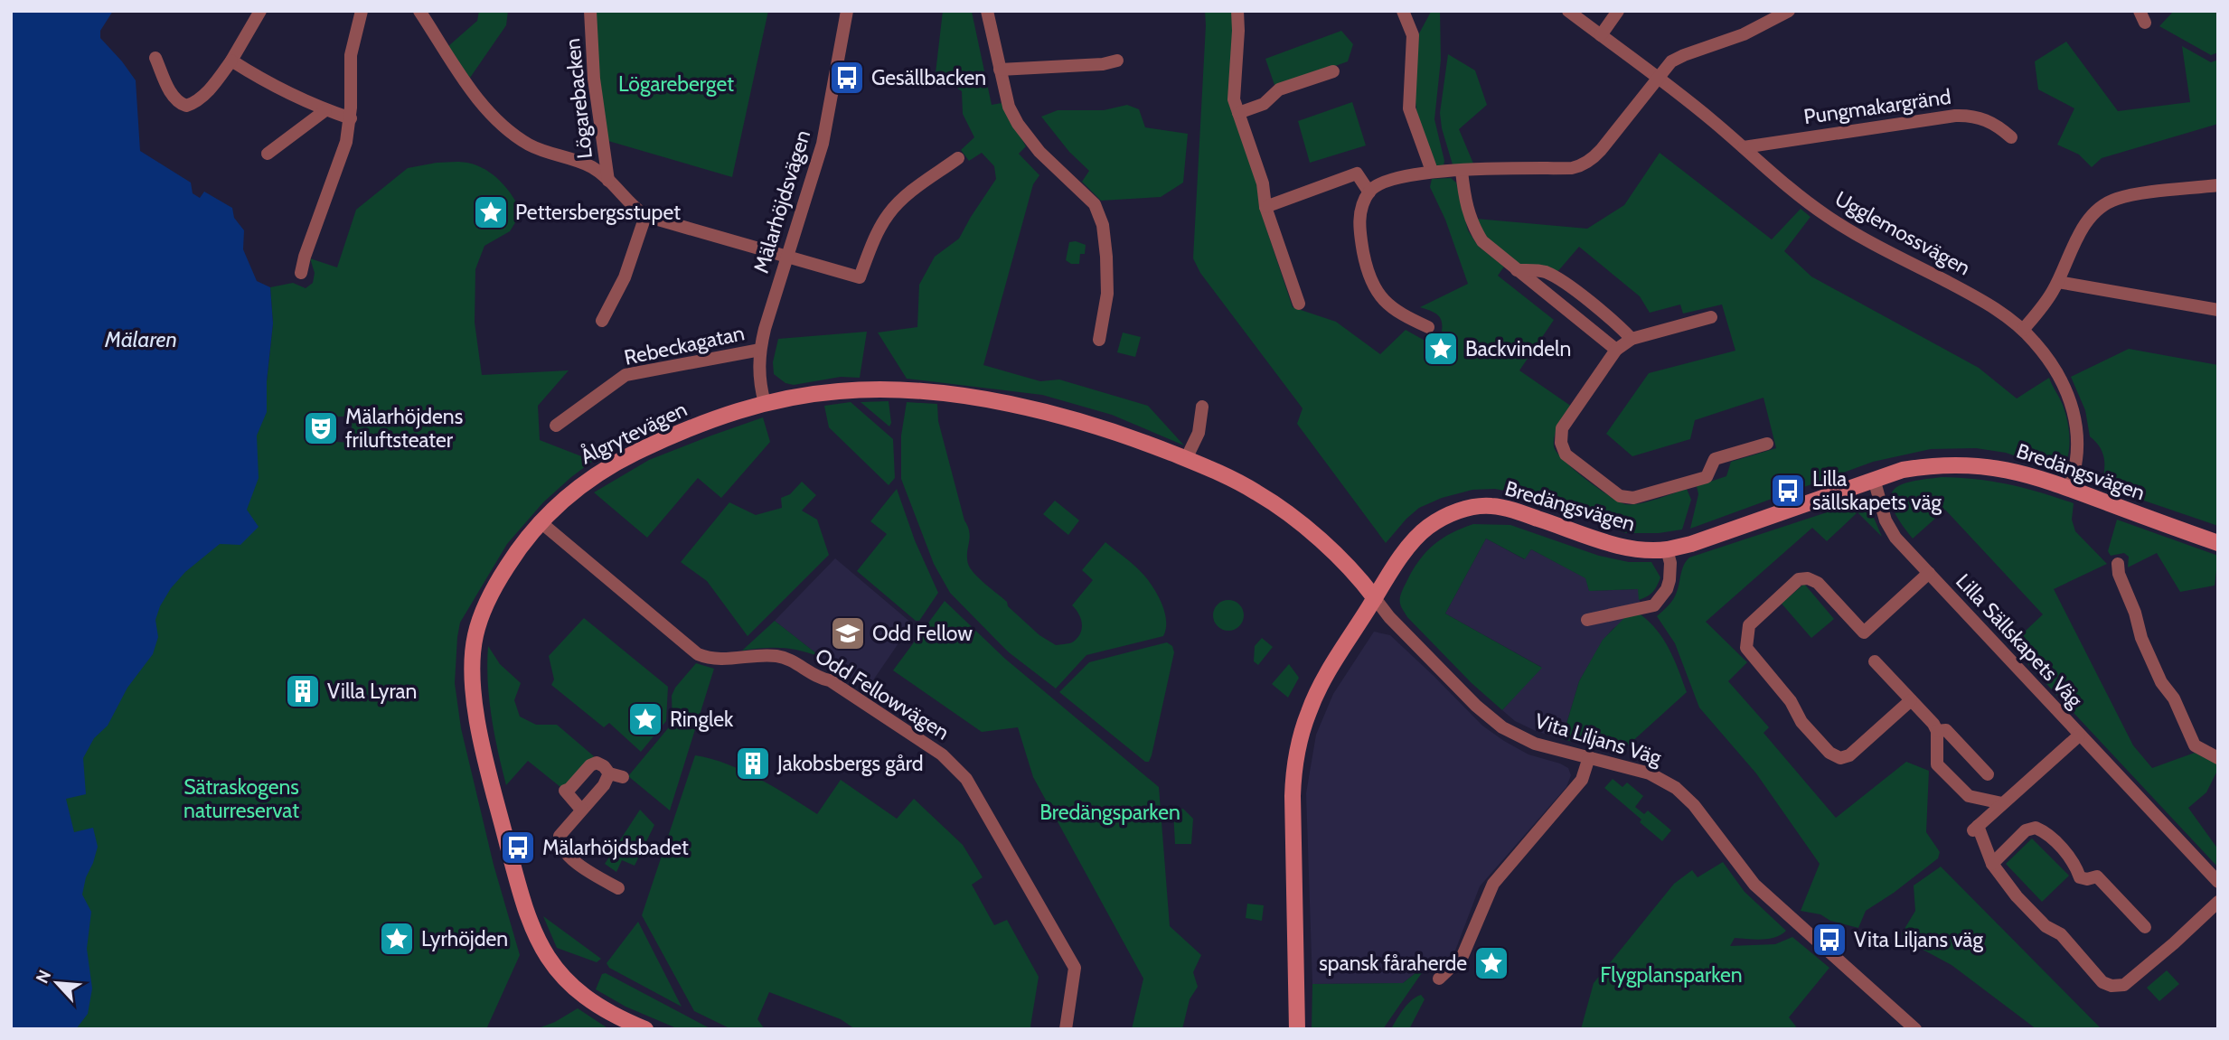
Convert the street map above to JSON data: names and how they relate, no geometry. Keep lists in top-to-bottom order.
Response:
{
  "streets": {
    "street": [
      "Lögarebacken",
      "Pungmakargränd",
      "Mälarhöjdsvägen",
      "Ugglemossvägen",
      "Rebeckagatan",
      "Ålgrytevägen",
      "Bredängsvägen",
      "Lilla Sällskapets Väg",
      "Odd Fellowvägen",
      "Vita Liljans Väg"
    ]
  },
  "crossings": [
    ["Pungmakargränd", "Ugglemossvägen"],
    ["Mälarhöjdsvägen", "Rebeckagatan"],
    ["Mälarhöjdsvägen", "Ålgrytevägen"],
    ["Ugglemossvägen", "Bredängsvägen"],
    ["Ålgrytevägen", "Bredängsvägen"],
    ["Ålgrytevägen", "Odd Fellowvägen"],
    ["Ålgrytevägen", "Vita Liljans Väg"],
    ["Bredängsvägen", "Lilla Sällskapets Väg"],
    ["Bredängsvägen", "Vita Liljans Väg"]
  ],
  "water": ["Mälaren"],
  "parks": [
    "Lögareberget",
    "Sätraskogens naturreservat",
    "Bredängsparken",
    "Flygplansparken"
  ],
  "places": {
    "bus stop": [
      "Gesällbacken",
      "Lilla sällskapets väg",
      "Mälarhöjdsbadet",
      "Vita Liljans väg"
    ],
    "place": [
      "Pettersbergsstupet",
      "Backvindeln",
      "Ringlek",
      "Lyrhöjden",
      "spansk fåraherde"
    ],
    "theatre": ["Mälarhöjdens friluftsteater"],
    "school or university": ["Odd Fellow"],
    "building": ["Villa Lyran", "Jakobsbergs gård"]
  },
  "north": "top left"
}
